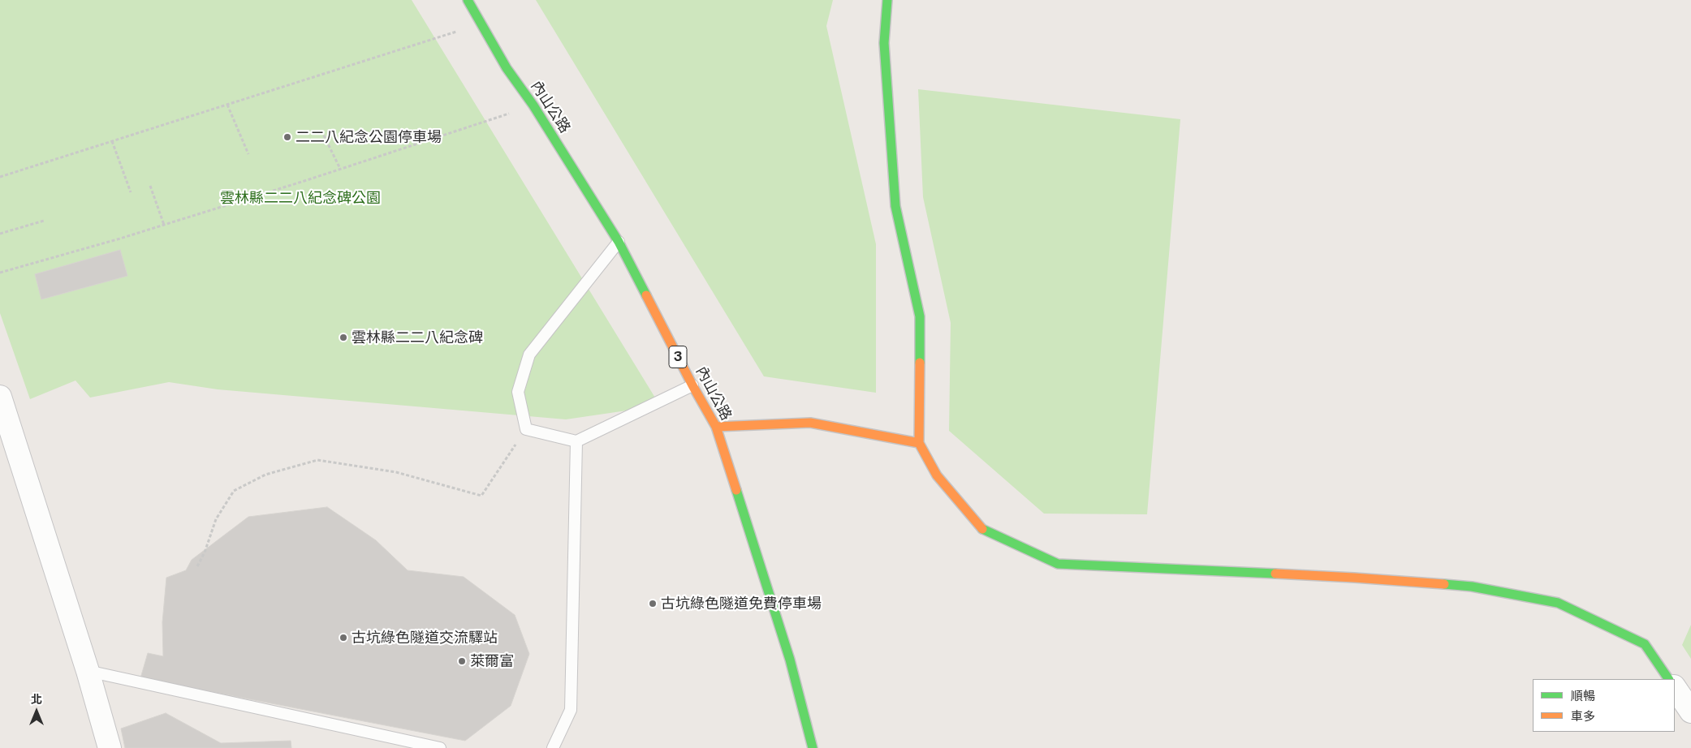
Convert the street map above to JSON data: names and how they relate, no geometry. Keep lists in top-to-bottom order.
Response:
{
  "streets": {
    "street": ["內山公路", "3"]
  },
  "parks": ["雲林縣二二八紀念碑公園"],
  "places": [
    "二二八紀念公園停車場",
    "雲林縣二二八紀念碑",
    "古坑綠色隧道免費停車場",
    "古坑綠色隧道交流驛站",
    "萊爾富"
  ],
  "legend": ["順暢", "車多"],
  "north": "top"
}
